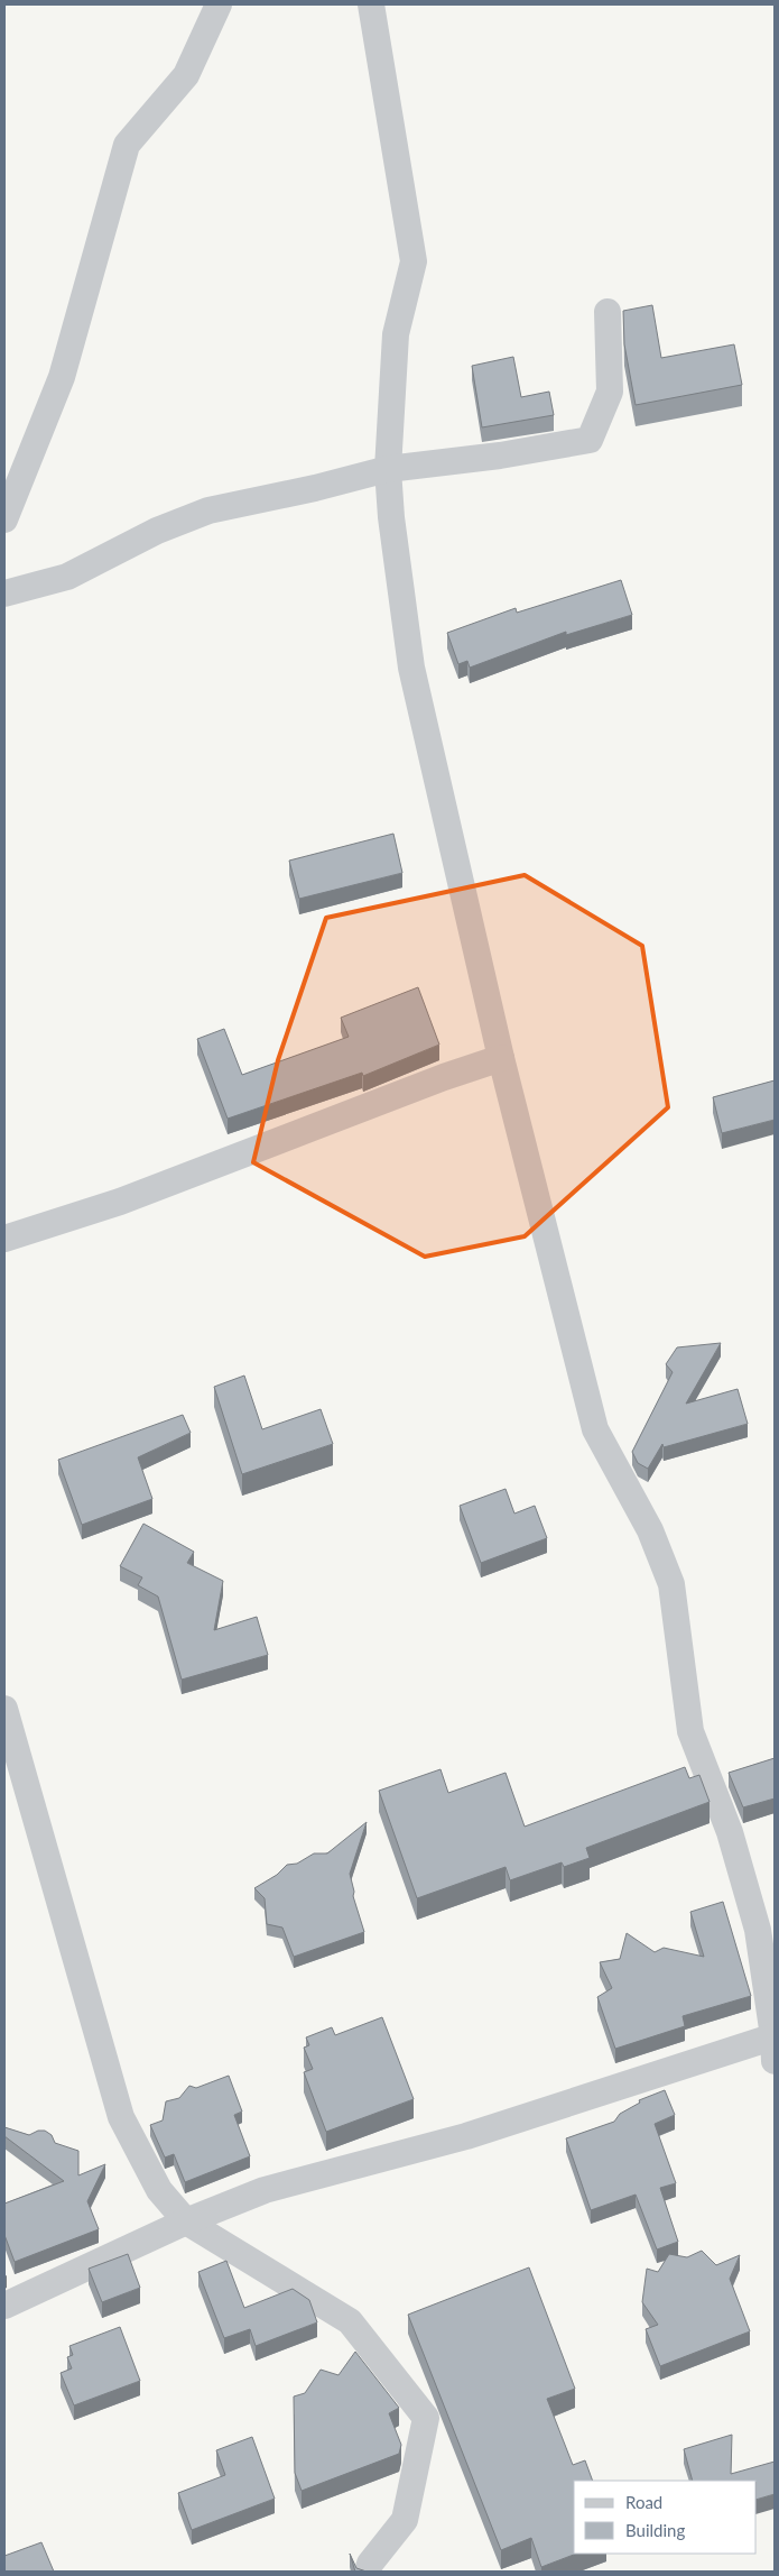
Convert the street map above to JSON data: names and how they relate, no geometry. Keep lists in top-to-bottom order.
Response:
{
  "legend": ["Road", "Building"]
}
